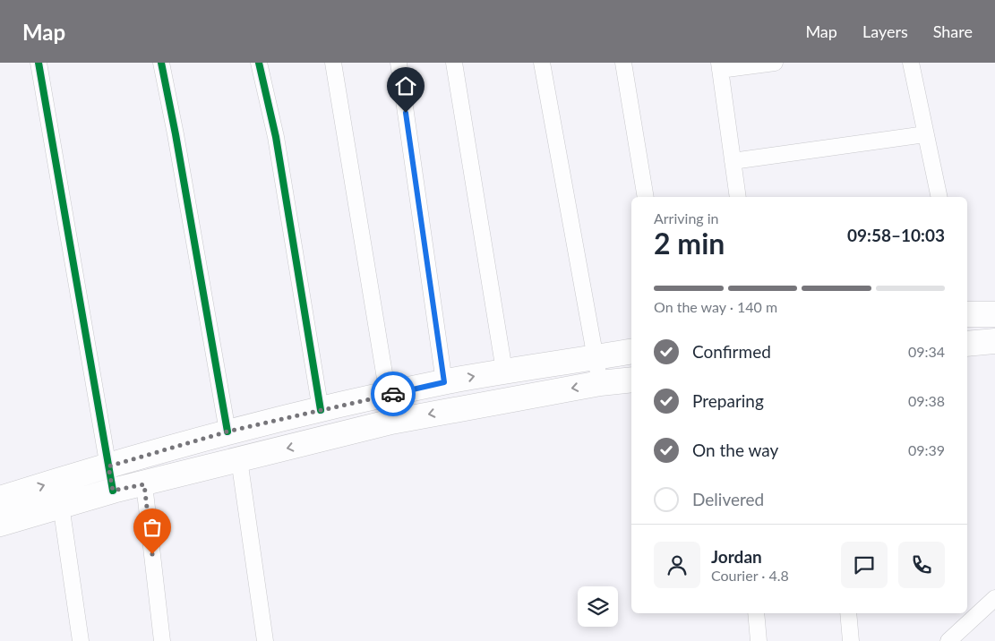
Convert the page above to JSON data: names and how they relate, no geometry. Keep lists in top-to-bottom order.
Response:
{
  "page": {
    "header": "Map",
    "nav": ["Map", "Layers", "Share"],
    "heading": ["2 min", "Arriving in", "09:58–10:03"],
    "panel": ["Jordan", "Courier · 4.8"],
    "bar": "On the way · 140 m",
    "list": [
      ["Confirmed", "09:34"],
      ["Preparing", "09:38"],
      ["On the way", "09:39"],
      "Delivered"
    ]
  }
}
